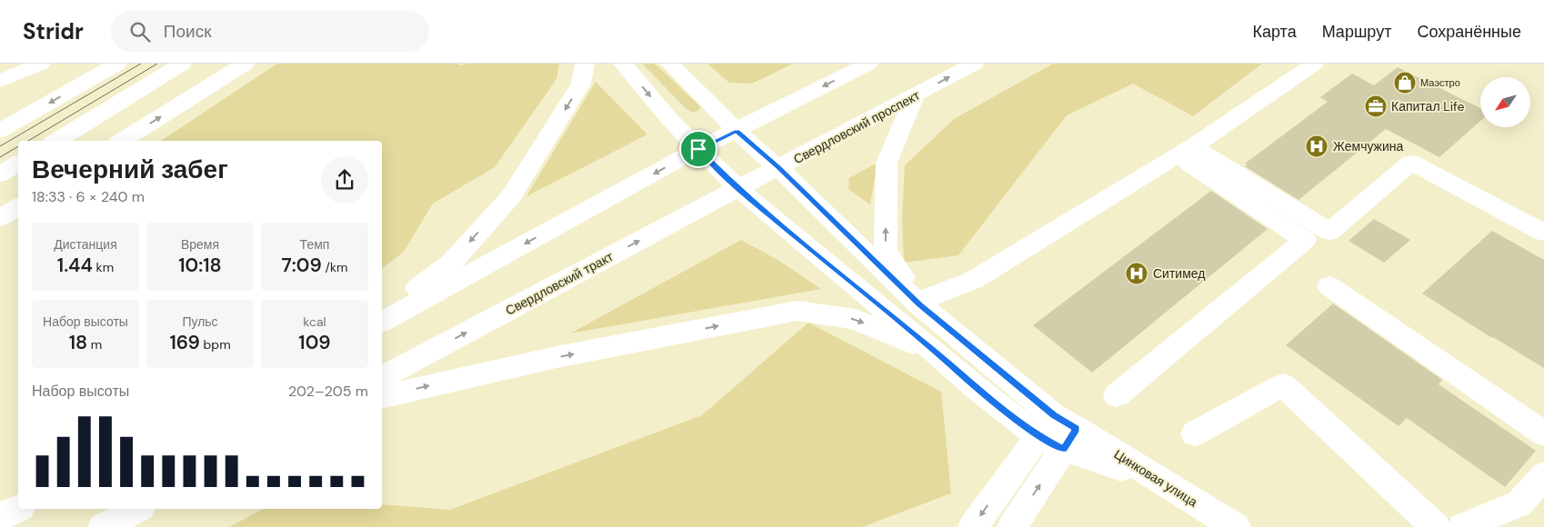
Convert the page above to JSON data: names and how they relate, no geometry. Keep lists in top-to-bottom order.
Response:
{
  "streets": {
    "main road": ["Свердловский проспект", "Свердловский тракт", "Цинковая улица"]
  },
  "crossings": [
    ["Свердловский проспект", "Свердловский тракт"]
  ],
  "places": {
    "shop": ["Маэстро"],
    "office": ["Капитал Life"],
    "hospital": ["Жемчужина", "Ситимед"]
  },
  "north": "bottom left",
  "page": {
    "header": "Stridr",
    "search": "Поиск",
    "nav": ["Карта", "Маршрут", "Сохранённые"],
    "heading": ["Вечерний забег", "18:33 · 6 × 240 m"],
    "stats": [
      ["Дистанция", "1.44 km"],
      ["Время", "10:18"],
      ["Темп", "7:09 /km"],
      ["Набор высоты", "18 m"],
      ["Пульс", "169 bpm"],
      ["kcal", "109"]
    ],
    "chart": ["Набор высоты", "202–205 m"]
  }
}
